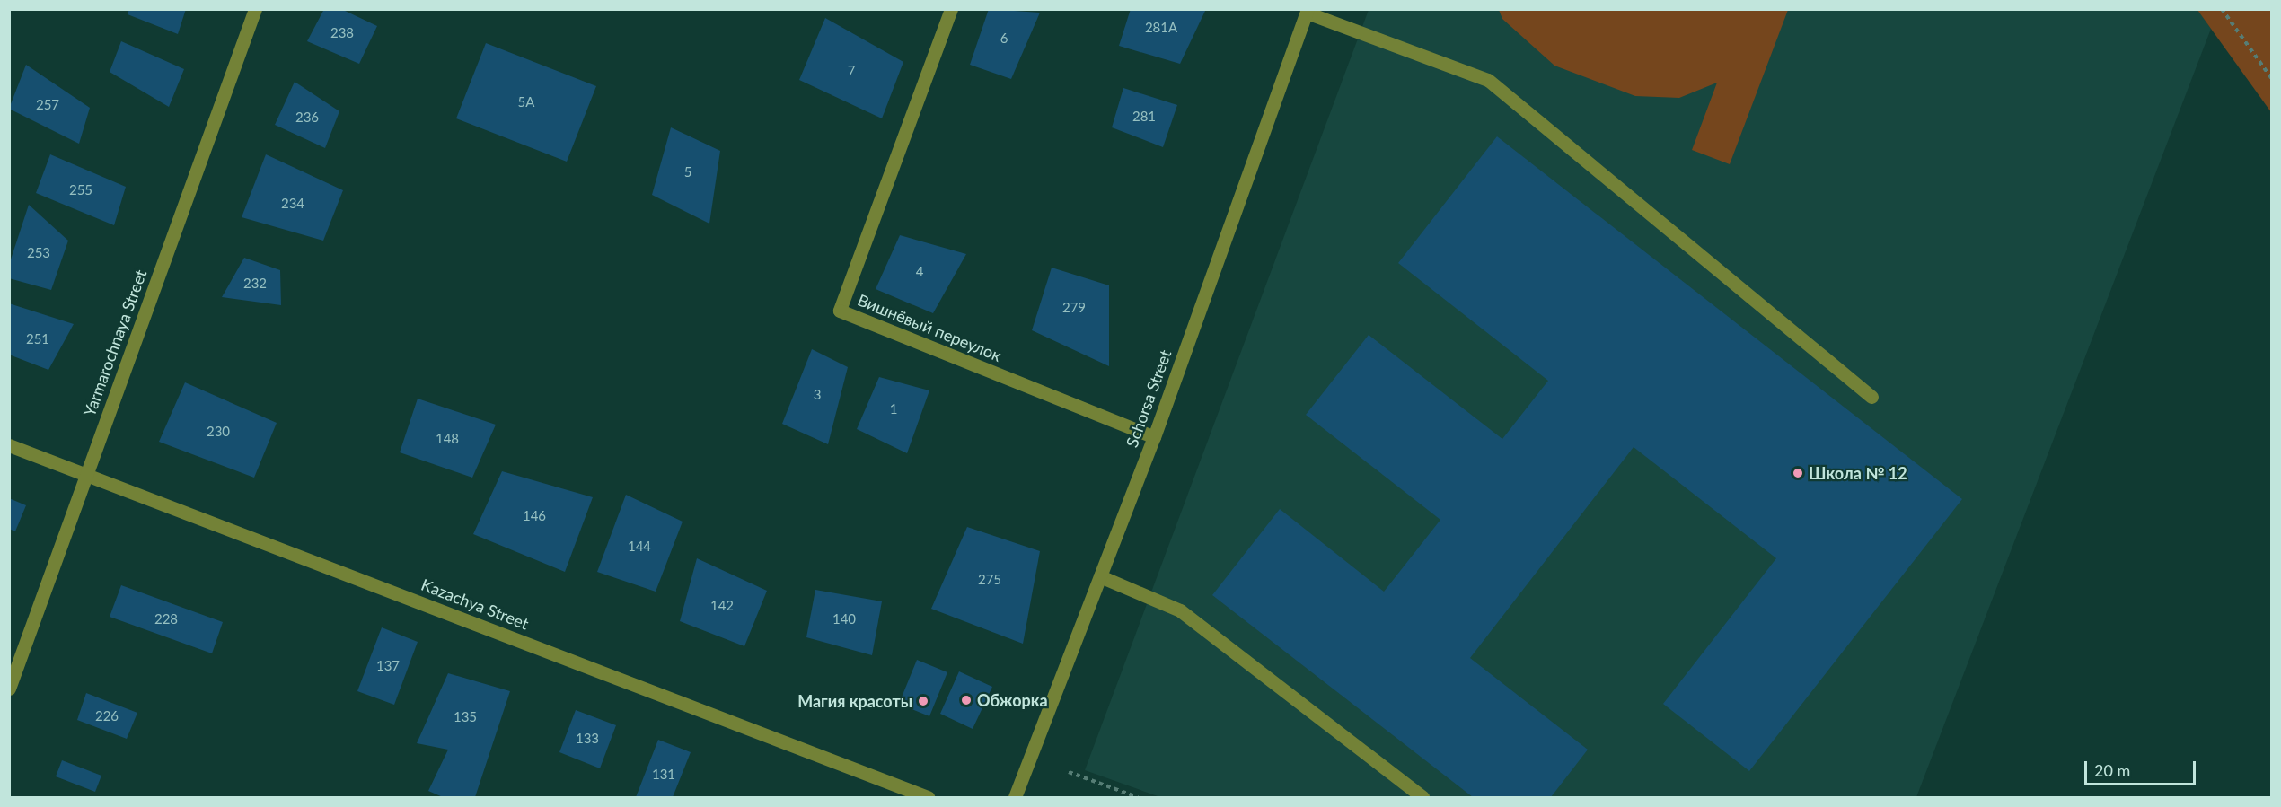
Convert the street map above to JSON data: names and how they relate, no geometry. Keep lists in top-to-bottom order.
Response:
{
  "streets": {
    "street": [
      "Вишнёвый переулок",
      "Yarmarochnaya Street",
      "Schorsa Street",
      "Kazachya Street"
    ]
  },
  "crossings": [
    ["Вишнёвый переулок", "Schorsa Street"],
    ["Yarmarochnaya Street", "Kazachya Street"]
  ],
  "places": ["Школа № 12", "Обжорка", "Магия красоты"],
  "house_numbers": [
    "281А",
    "238",
    "6",
    "7",
    "5А",
    "257",
    "281",
    "236",
    "5",
    "255",
    "234",
    "253",
    "4",
    "232",
    "279",
    "251",
    "3",
    "1",
    "230",
    "148",
    "146",
    "144",
    "275",
    "142",
    "228",
    "140",
    "137",
    "226",
    "135",
    "133",
    "131"
  ],
  "scale_bar": "20 m"
}
